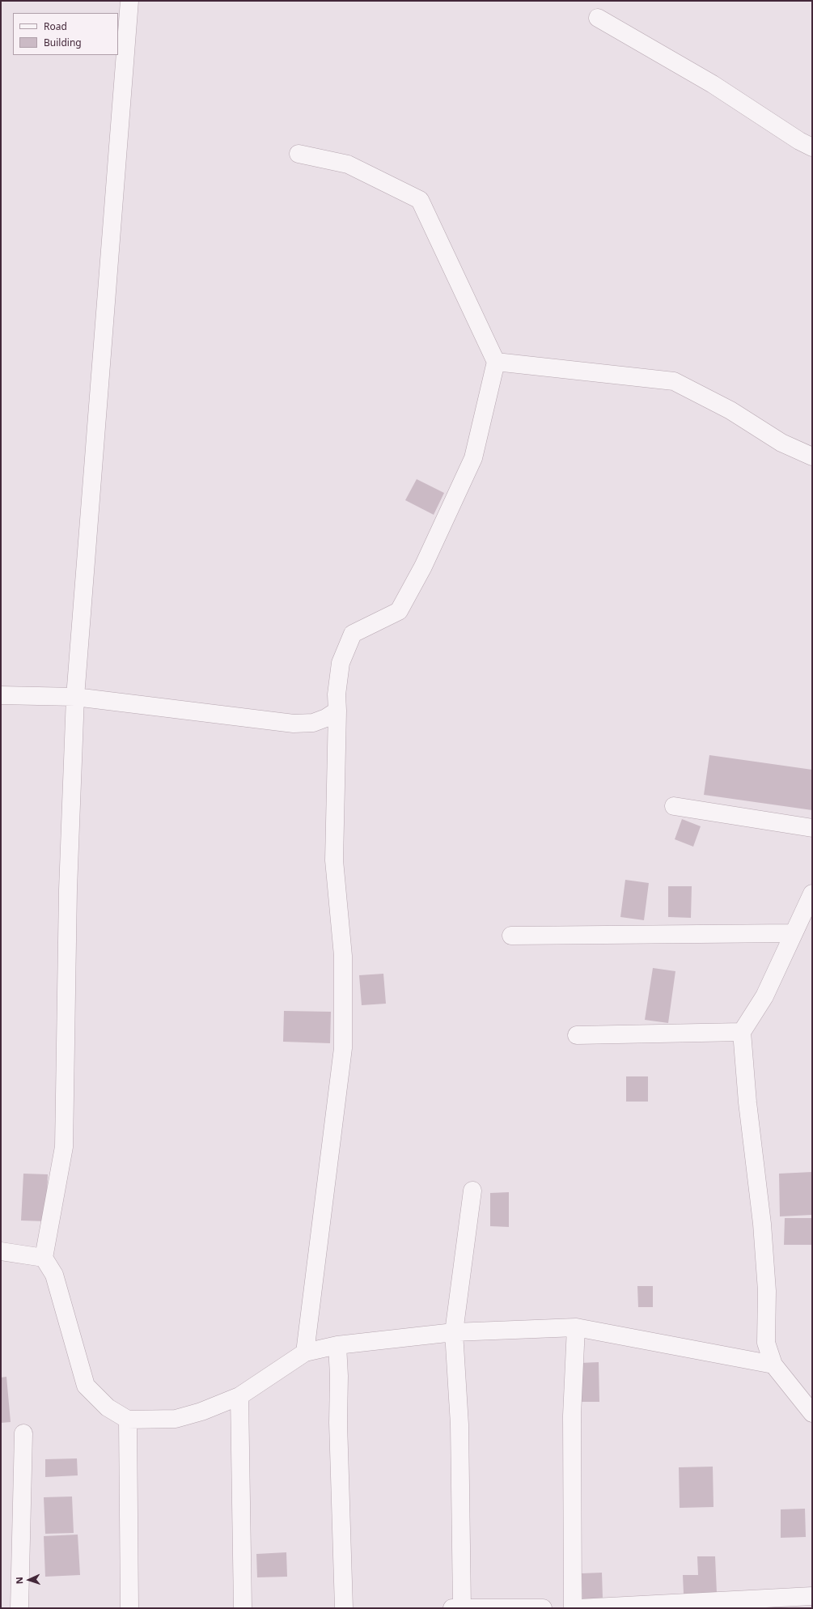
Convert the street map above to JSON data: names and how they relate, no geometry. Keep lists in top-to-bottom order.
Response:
{
  "legend": ["Road", "Building"],
  "north": "left"
}
